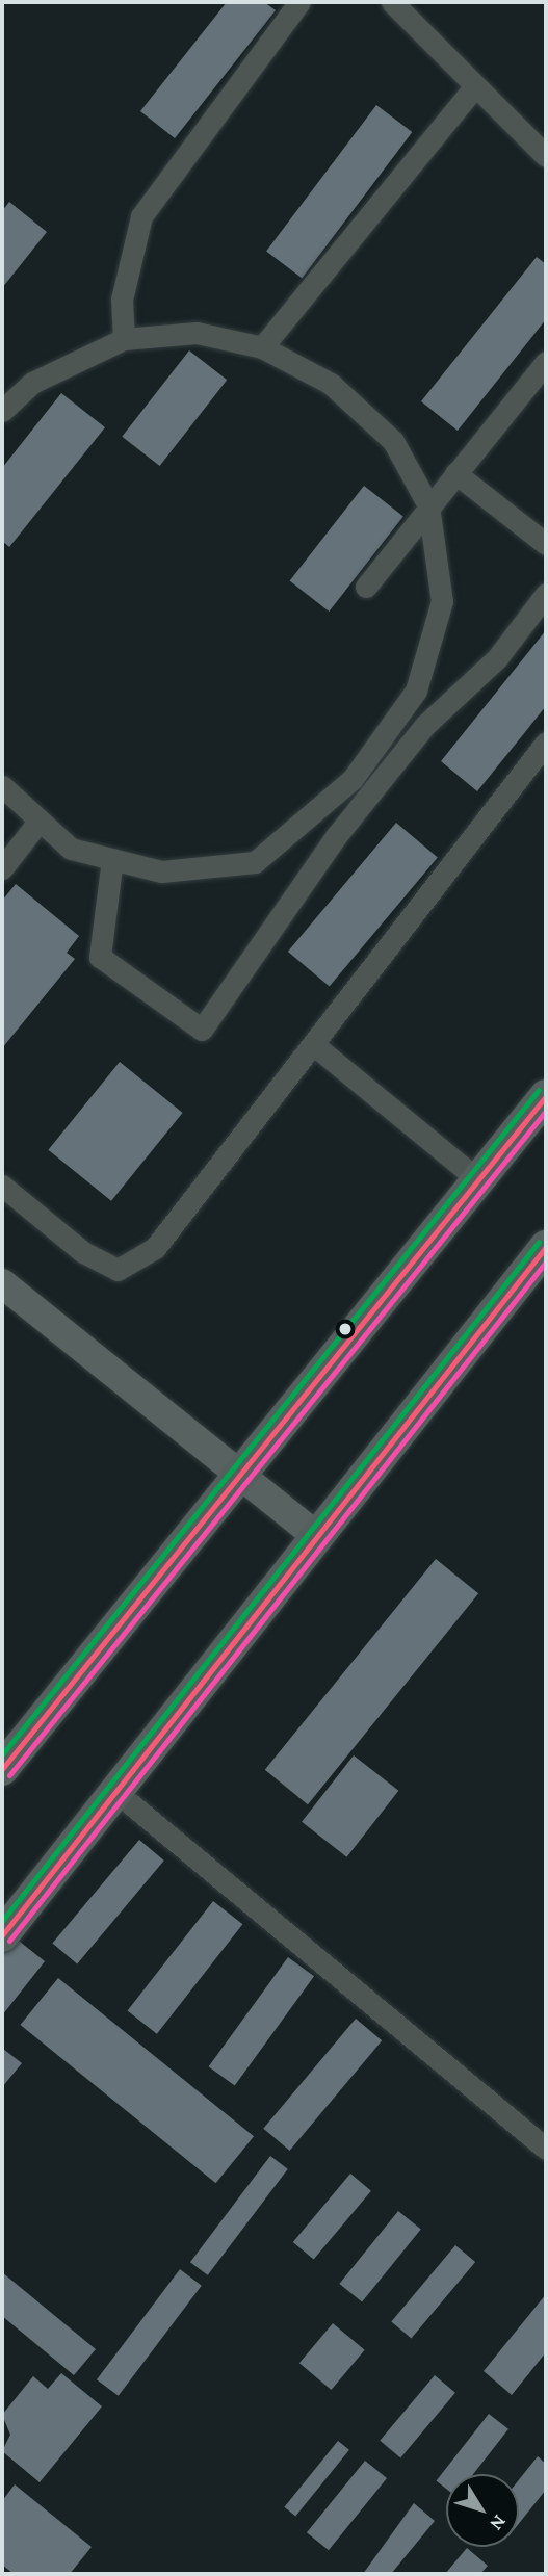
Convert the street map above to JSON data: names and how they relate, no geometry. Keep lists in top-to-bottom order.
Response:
{
  "north": "bottom right"
}
